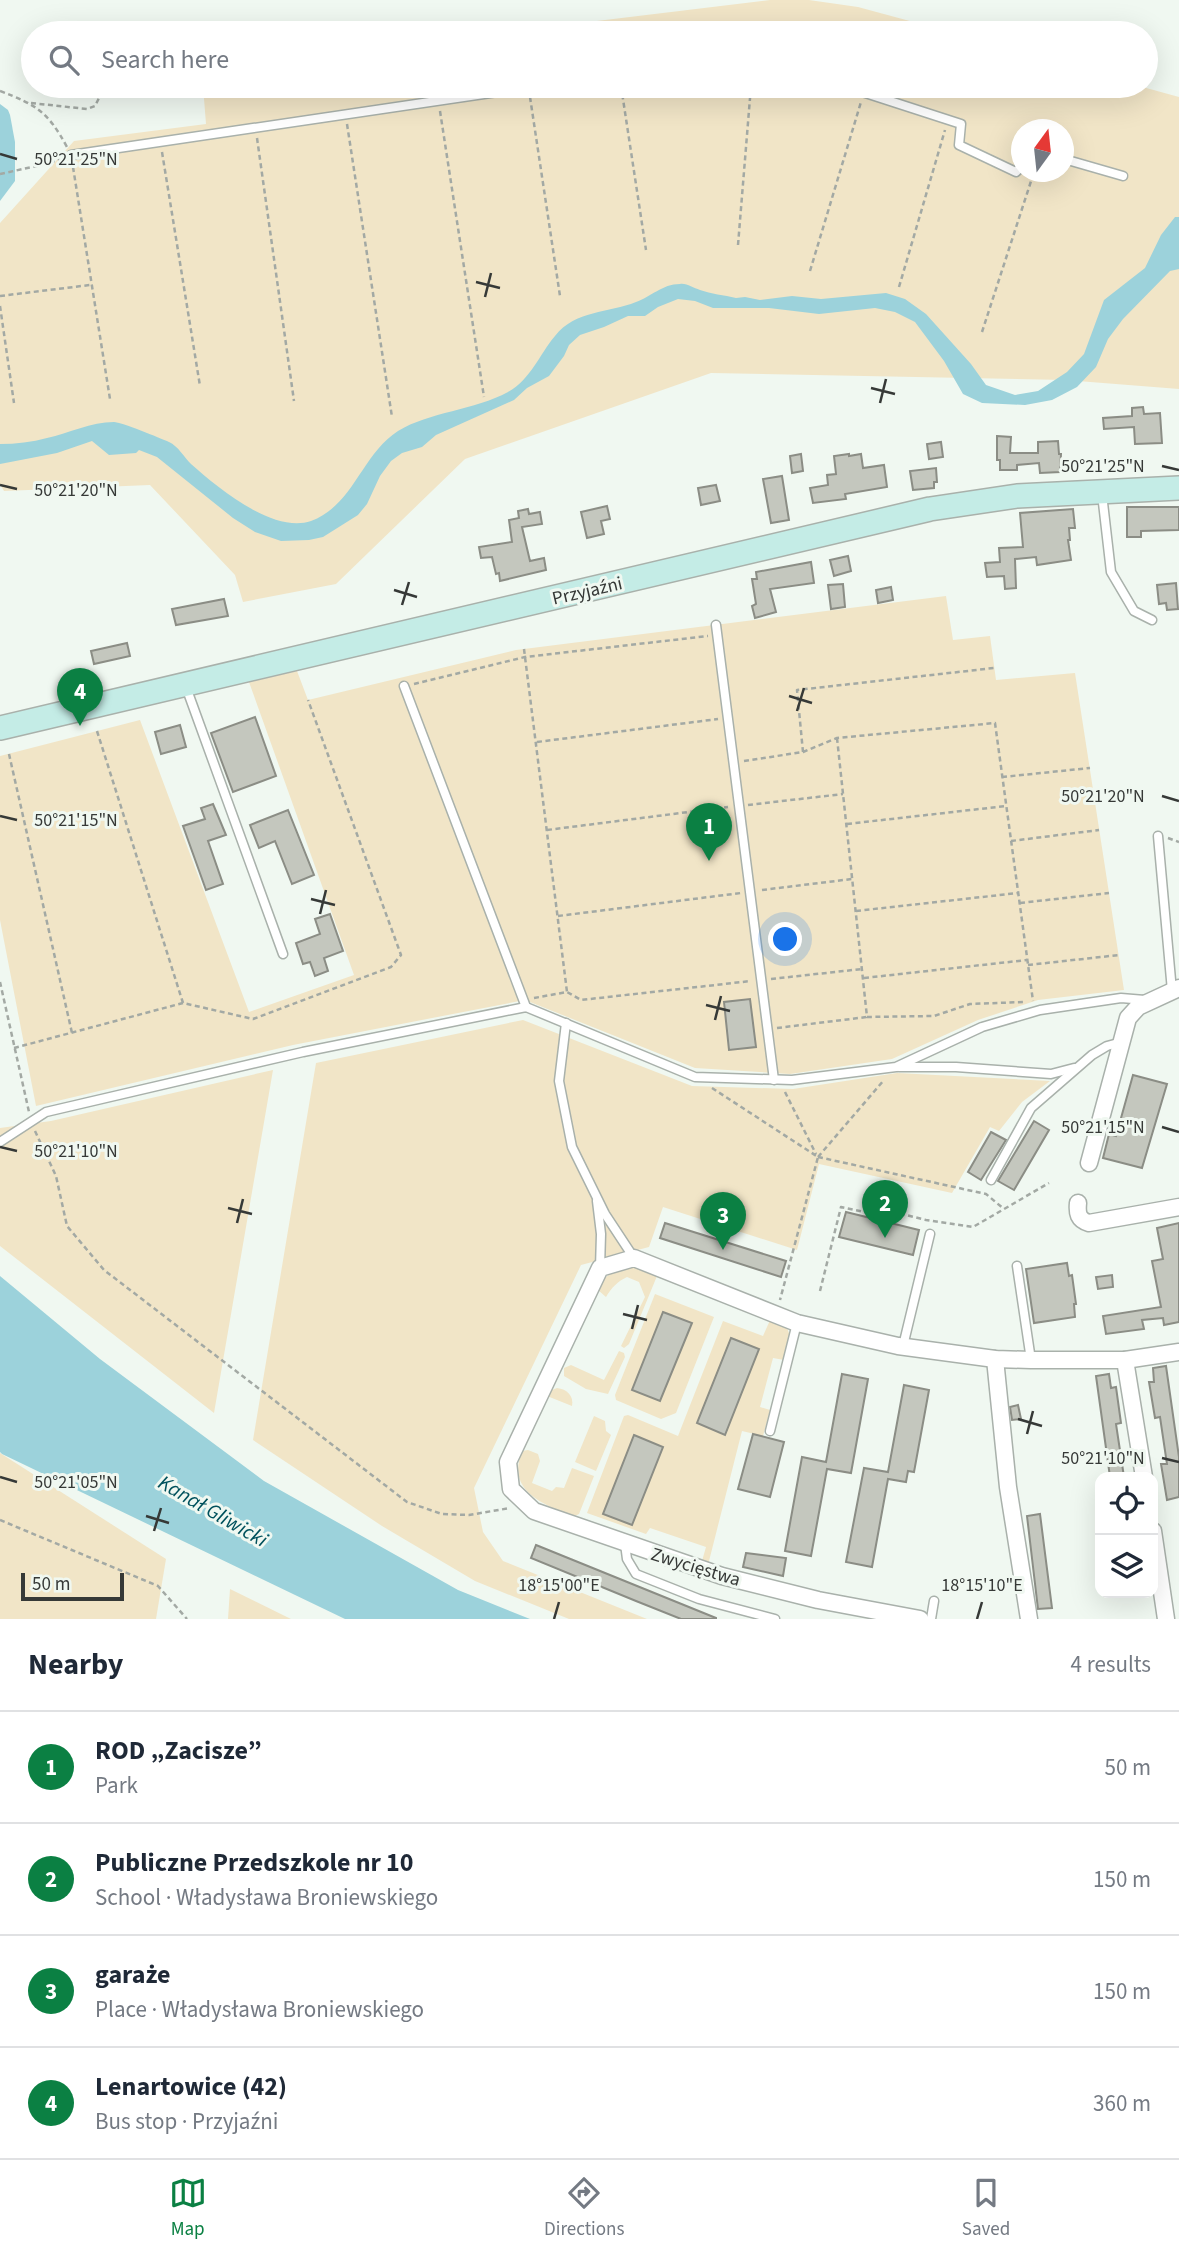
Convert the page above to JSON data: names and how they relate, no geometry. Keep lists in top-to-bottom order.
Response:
{
  "streets": {
    "main road": ["Przyjaźni"],
    "street": ["Zwycięstwa"]
  },
  "water": ["Kanał Gliwicki"],
  "scale_bar": "50 m",
  "north": "top",
  "page": {
    "search": "Search here",
    "pins": [
      "4",
      "1",
      "2",
      "3"
    ],
    "scale": "50 m",
    "heading": ["Nearby", "4 results"],
    "list": [
      {
        "mark": "1",
        "name": "ROD „Zacisze”",
        "note": "Park",
        "value": "50 m"
      },
      {
        "mark": "2",
        "name": "Publiczne Przedszkole nr 10",
        "note": "School · Władysława Broniewskiego",
        "value": "150 m"
      },
      {
        "mark": "3",
        "name": "garaże",
        "note": "Place · Władysława Broniewskiego",
        "value": "150 m"
      },
      {
        "mark": "4",
        "name": "Lenartowice (42)",
        "note": "Bus stop · Przyjaźni",
        "value": "360 m"
      }
    ],
    "nav": ["Map", "Directions", "Saved"]
  },
  "coordinates": [
    "50°21'25\"N",
    "50°21'20\"N",
    "50°21'15\"N",
    "50°21'10\"N",
    "50°21'05\"N",
    "18°15'00\"E",
    "18°15'10\"E"
  ]
}
